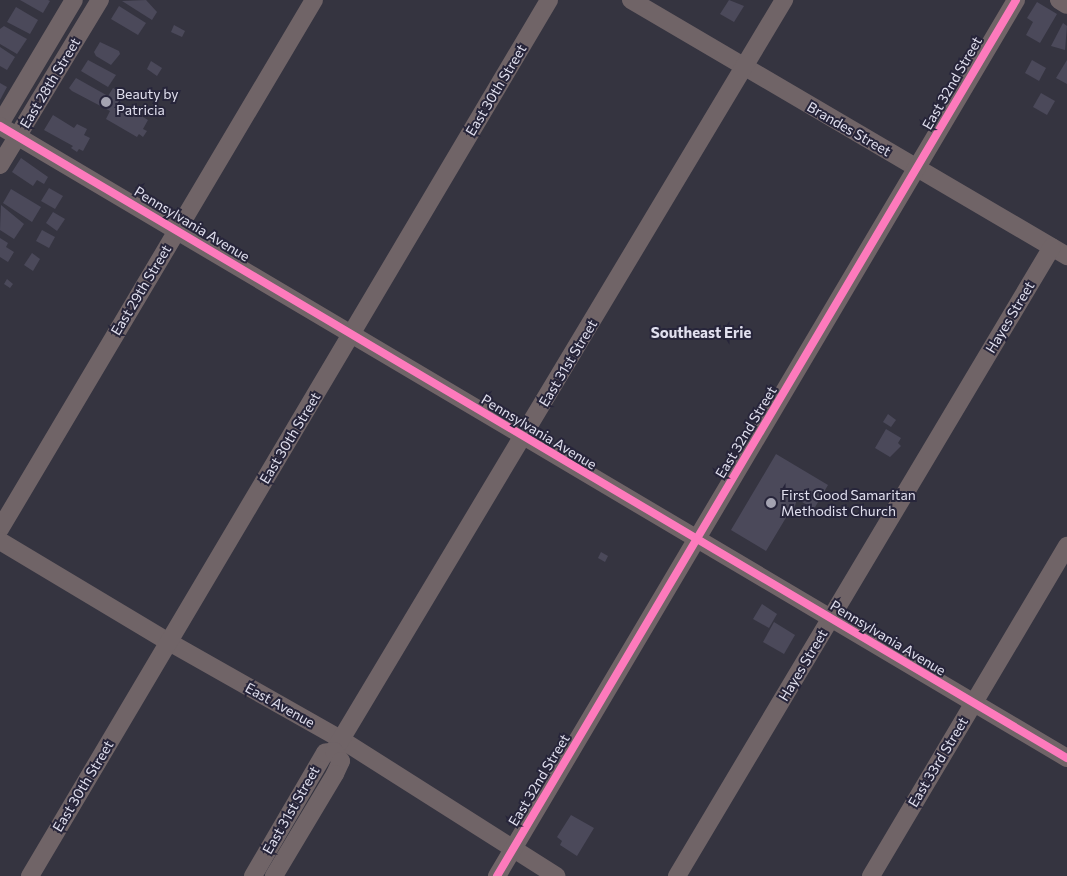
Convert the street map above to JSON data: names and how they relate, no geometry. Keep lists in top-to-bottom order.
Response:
{
  "streets": {
    "street": [
      "East 28th Street",
      "East 32nd Street",
      "East 30th Street",
      "Brandes Street",
      "Pennsylvania Avenue",
      "East 29th Street",
      "Hayes Street",
      "East 31st Street",
      "East Avenue",
      "East 33rd Street"
    ]
  },
  "crossings": [
    ["East 28th Street", "Pennsylvania Avenue"],
    ["East 32nd Street", "Brandes Street"],
    ["East 32nd Street", "Pennsylvania Avenue"],
    ["East 32nd Street", "East Avenue"],
    ["East 30th Street", "Pennsylvania Avenue"],
    ["East 30th Street", "East Avenue"],
    ["Brandes Street", "Hayes Street"],
    ["Brandes Street", "East 31st Street"],
    ["Pennsylvania Avenue", "East 29th Street"],
    ["Pennsylvania Avenue", "Hayes Street"],
    ["Pennsylvania Avenue", "East 31st Street"],
    ["Pennsylvania Avenue", "East 33rd Street"],
    ["East 31st Street", "East Avenue"]
  ],
  "districts": ["Southeast Erie"],
  "places": ["Beauty by Patricia", "First Good Samaritan Methodist Church"]
}
